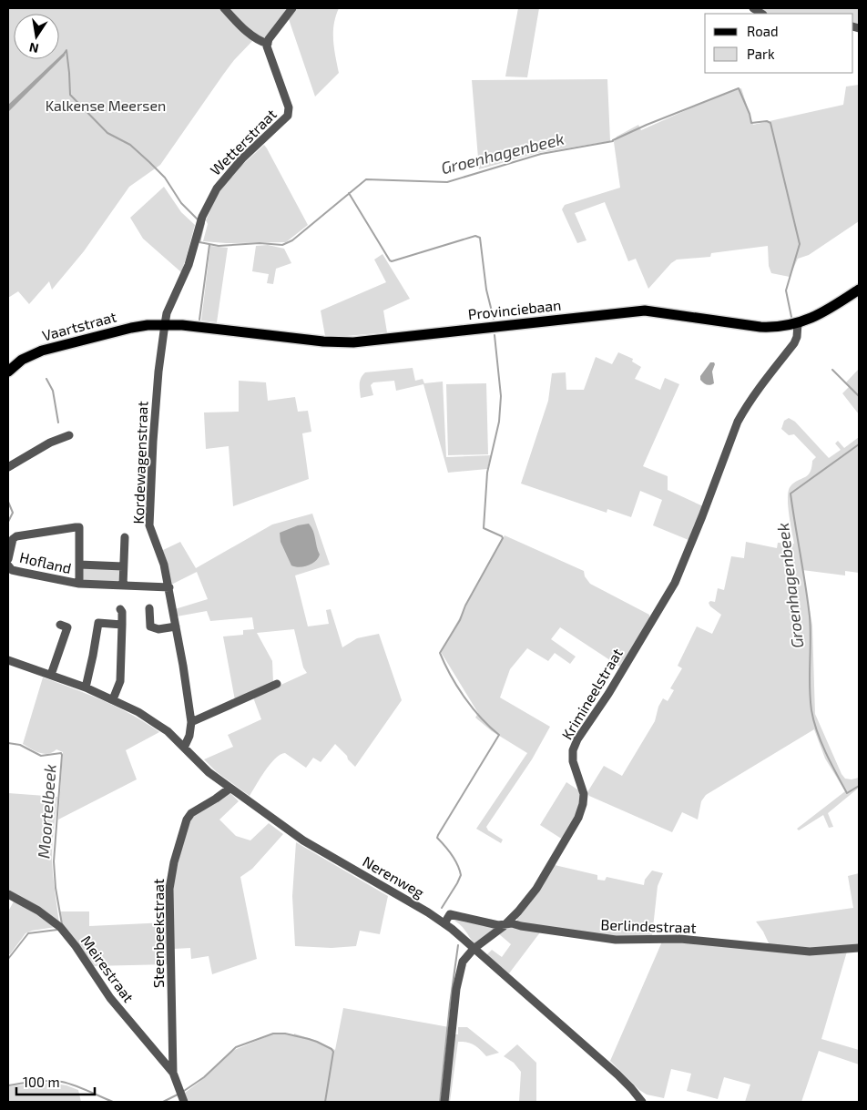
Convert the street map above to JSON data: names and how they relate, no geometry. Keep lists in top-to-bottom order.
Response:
{
  "streets": {
    "main road": ["Provinciebaan", "Vaartstraat"],
    "street": [
      "Wetterstraat",
      "Kordewagenstraat",
      "Hofland",
      "Krimineelstraat",
      "Nerenweg",
      "Berlindestraat",
      "Steenbeekstraat",
      "Meirestraat"
    ]
  },
  "crossings": [
    ["Wetterstraat", "Provinciebaan"],
    ["Wetterstraat", "Vaartstraat"],
    ["Wetterstraat", "Kordewagenstraat"],
    ["Provinciebaan", "Vaartstraat"],
    ["Provinciebaan", "Kordewagenstraat"],
    ["Provinciebaan", "Krimineelstraat"],
    ["Vaartstraat", "Kordewagenstraat"],
    ["Kordewagenstraat", "Hofland"],
    ["Kordewagenstraat", "Nerenweg"],
    ["Krimineelstraat", "Nerenweg"],
    ["Krimineelstraat", "Berlindestraat"],
    ["Nerenweg", "Berlindestraat"],
    ["Nerenweg", "Steenbeekstraat"],
    ["Steenbeekstraat", "Meirestraat"]
  ],
  "water": ["Groenhagenbeek", "Moortelbeek"],
  "parks": ["Kalkense Meersen"],
  "legend": ["Road", "Park"],
  "scale_bar": "100 m",
  "north": "bottom"
}
